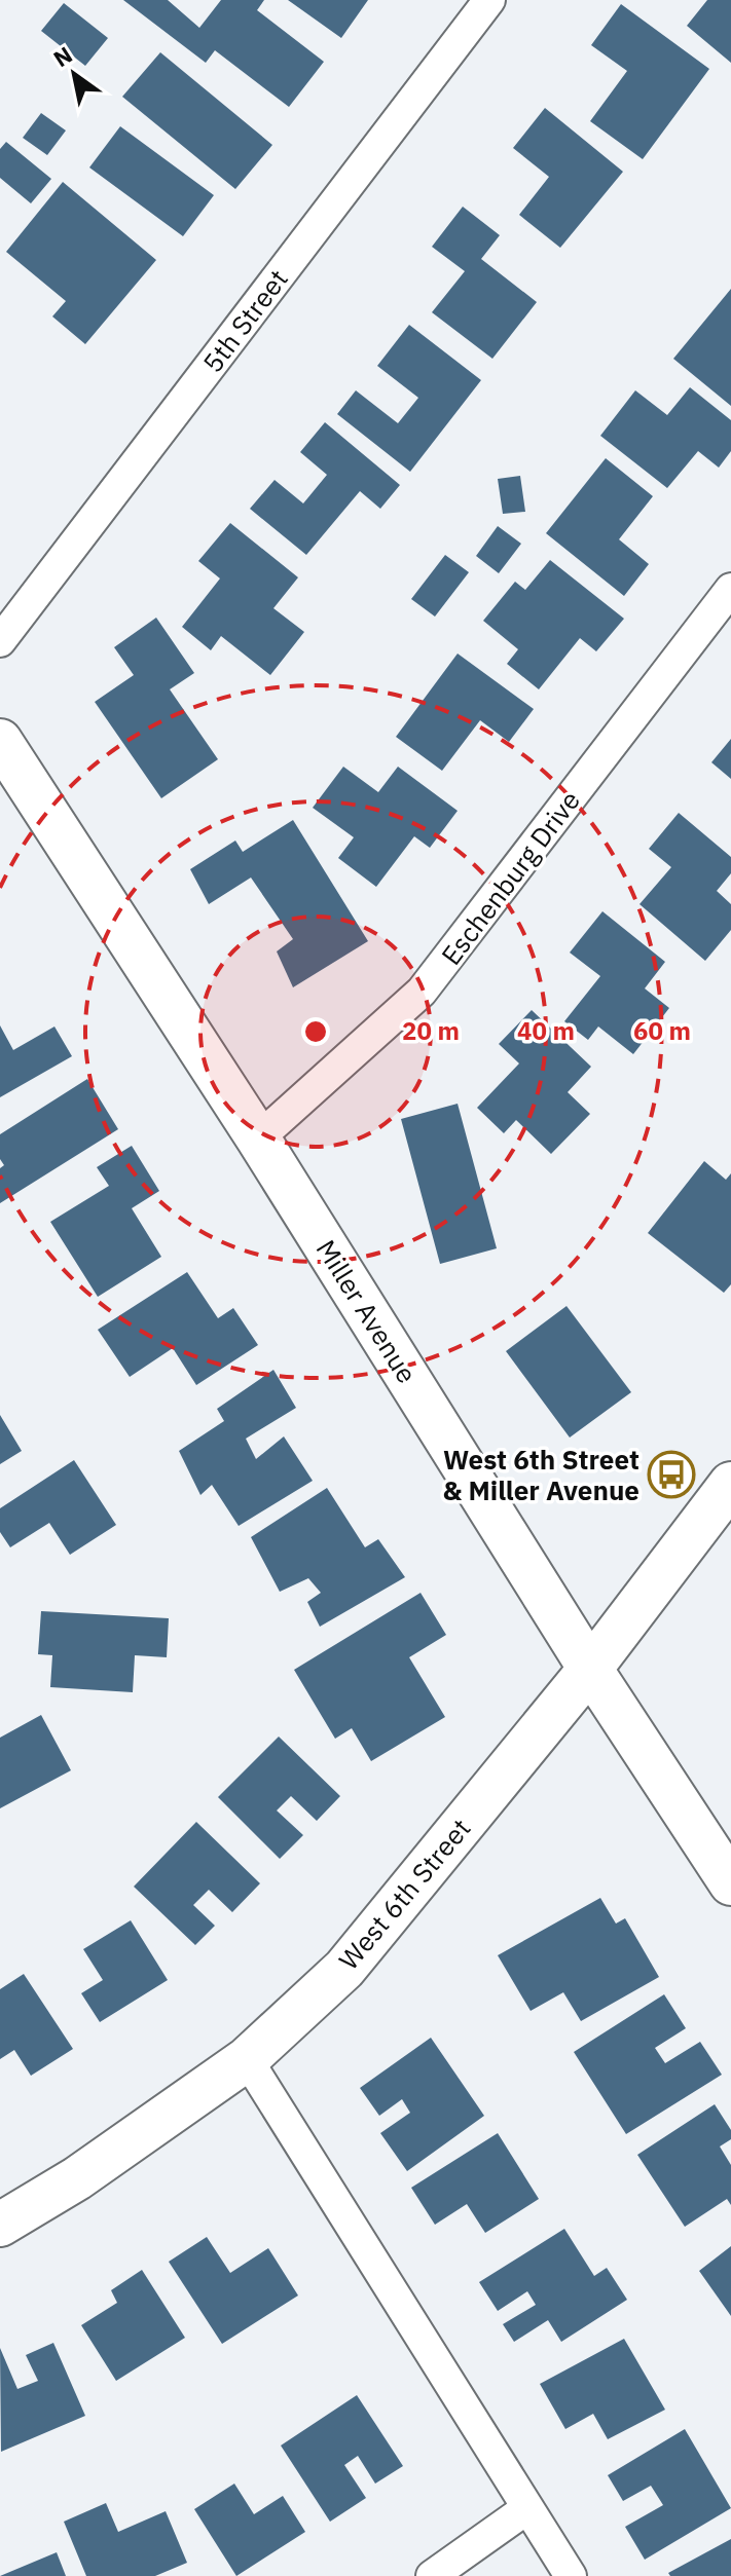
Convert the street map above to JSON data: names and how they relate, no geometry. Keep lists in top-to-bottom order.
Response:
{
  "streets": {
    "street": [
      "5th Street",
      "Eschenburg Drive",
      "Miller Avenue",
      "West 6th Street"
    ]
  },
  "crossings": [
    ["Eschenburg Drive", "Miller Avenue"],
    ["Miller Avenue", "West 6th Street"]
  ],
  "places": {
    "bus stop": ["West 6th Street & Miller Avenue"]
  },
  "north": "top left",
  "rings": ["20 m", "40 m", "60 m"]
}
